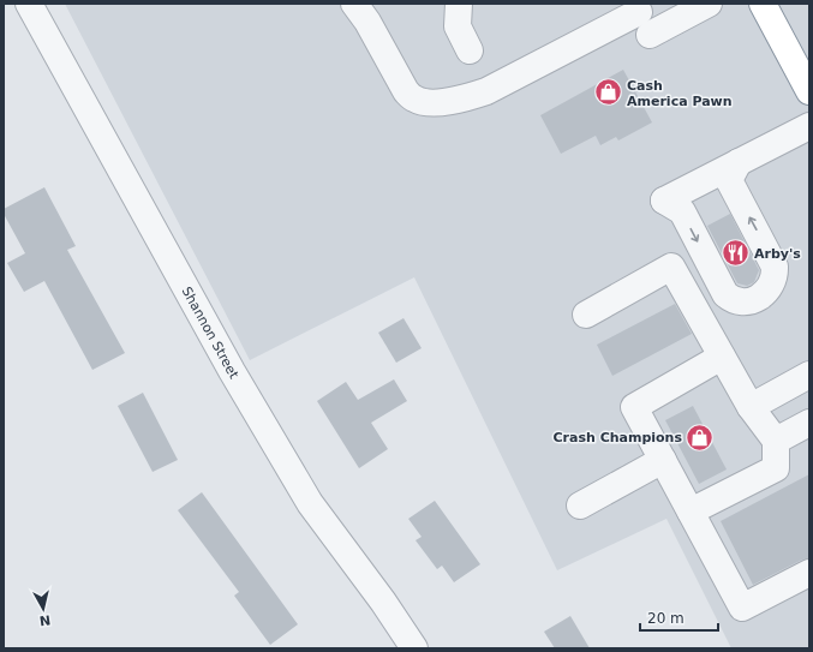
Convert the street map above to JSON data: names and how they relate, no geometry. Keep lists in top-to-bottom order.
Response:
{
  "streets": {
    "street": ["Shannon Street"]
  },
  "places": {
    "shop": ["Cash America Pawn", "Crash Champions"],
    "restaurant": ["Arby's"]
  },
  "scale_bar": "20 m",
  "north": "bottom"
}
